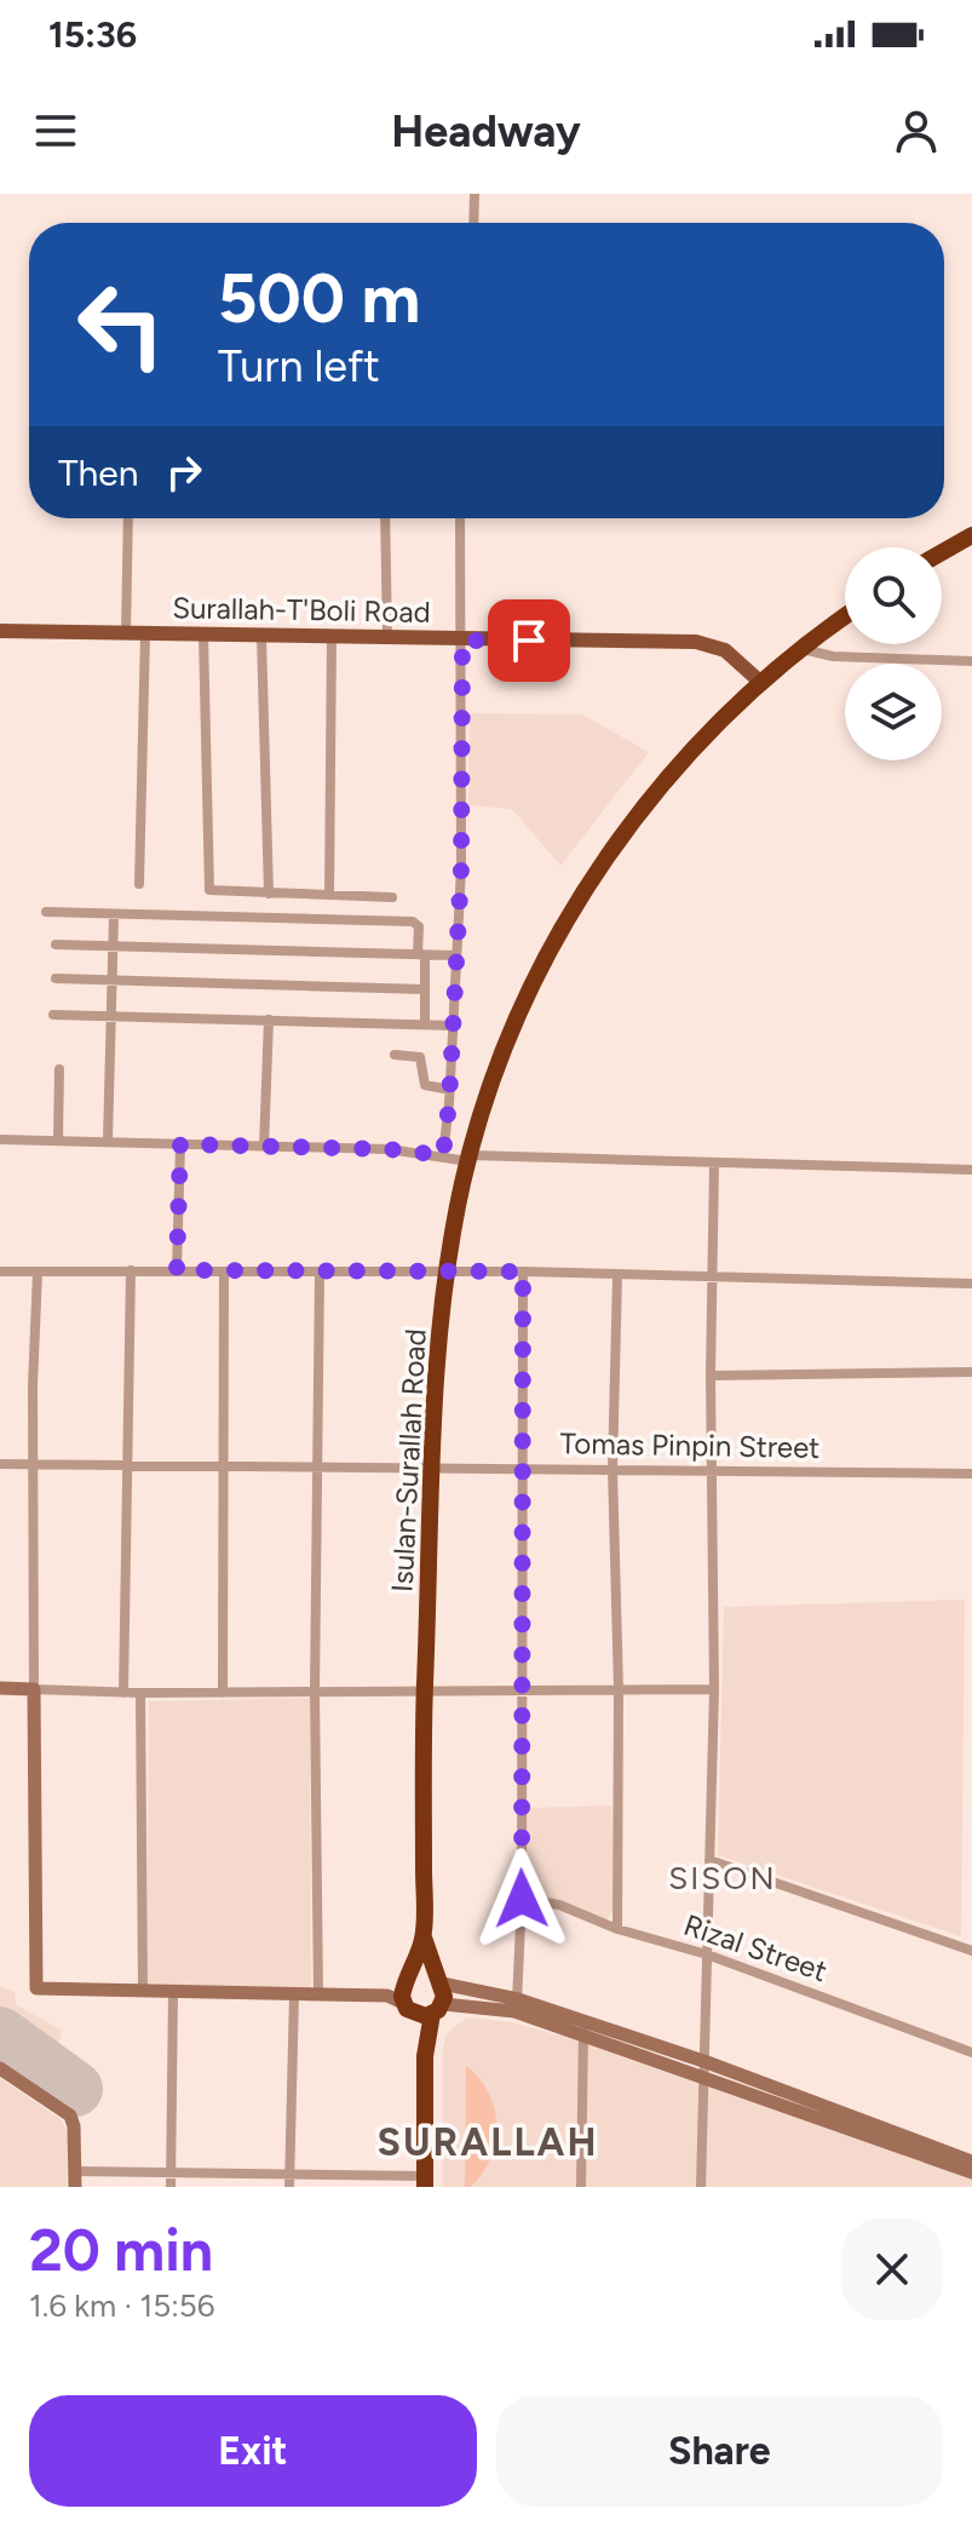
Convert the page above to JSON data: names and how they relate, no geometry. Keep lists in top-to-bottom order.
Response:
{
  "streets": {
    "highway": ["Isulan-Surallah Road"],
    "main road": ["Surallah-T'Boli Road"],
    "street": ["Tomas Pinpin Street", "Rizal Street"]
  },
  "crossings": [
    ["Surallah-T'Boli Road", "Isulan-Surallah Road"],
    ["Tomas Pinpin Street", "Isulan-Surallah Road"]
  ],
  "districts": ["SISON", "SURALLAH"],
  "page": {
    "status": "15:36",
    "header": "Headway",
    "turn": ["500 m", "Turn left"],
    "then": "Then",
    "heading": ["20 min", "1.6 km · 15:56"],
    "buttons": ["Exit", "Share"]
  }
}
